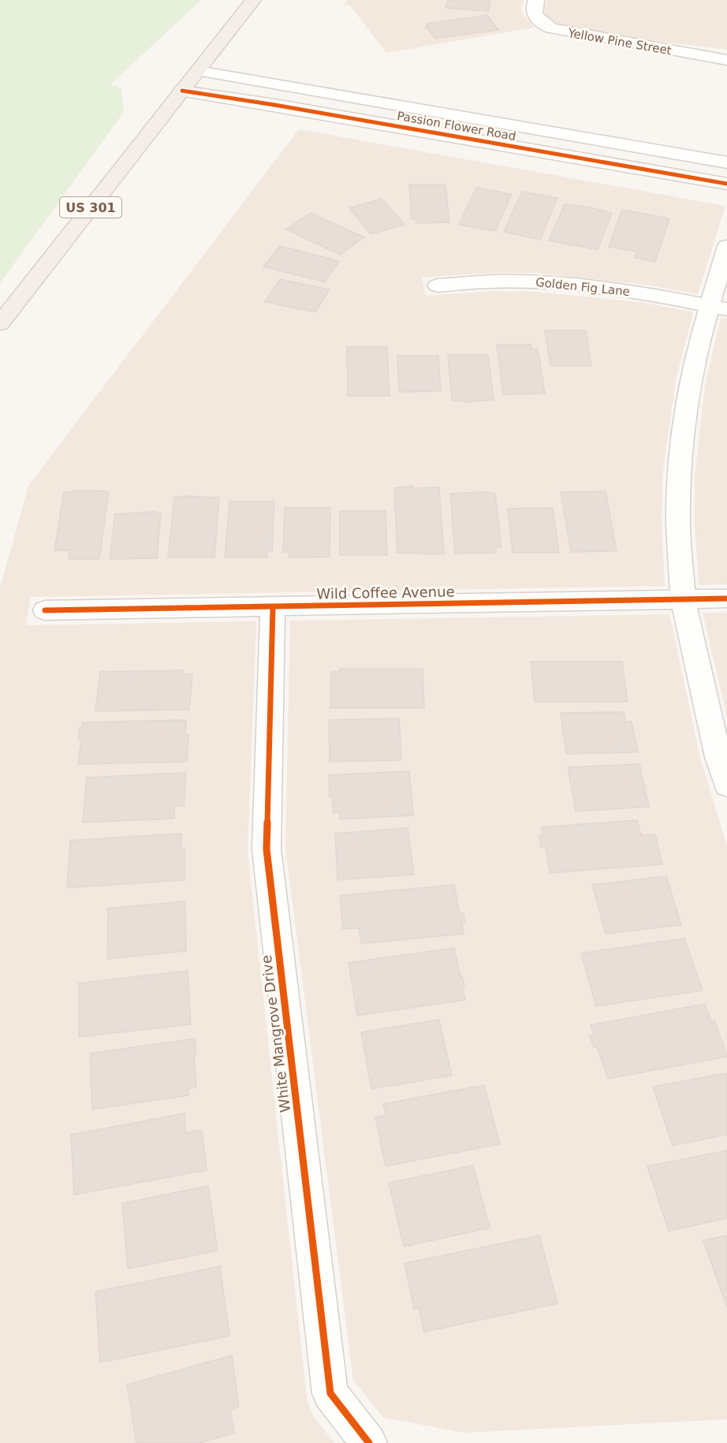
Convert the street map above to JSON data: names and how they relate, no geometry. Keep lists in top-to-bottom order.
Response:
{
  "streets": {
    "main road": ["US 301"],
    "street": [
      "Yellow Pine Street",
      "Passion Flower Road",
      "Golden Fig Lane",
      "Wild Coffee Avenue",
      "White Mangrove Drive"
    ]
  },
  "crossings": [
    ["Passion Flower Road", "US 301"],
    ["Wild Coffee Avenue", "White Mangrove Drive"]
  ]
}
